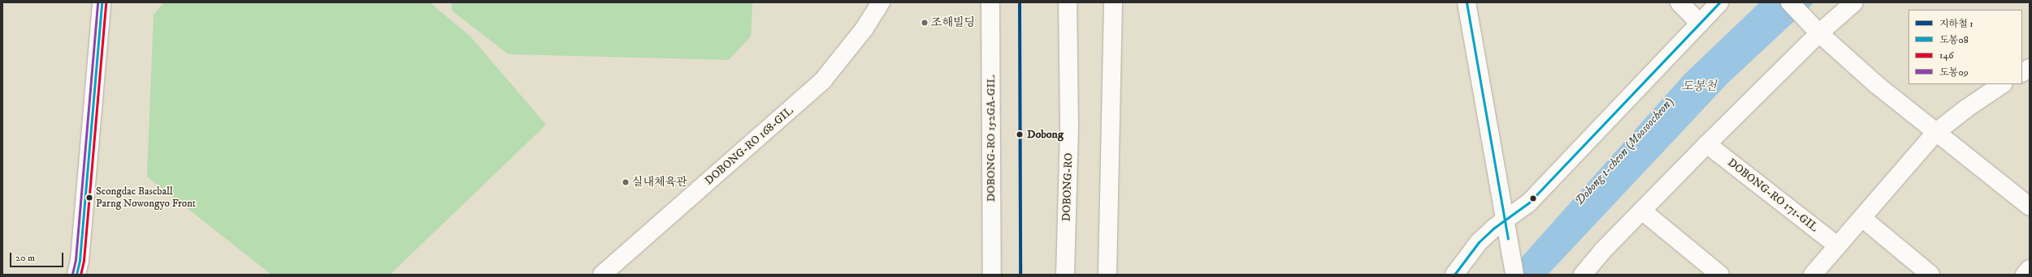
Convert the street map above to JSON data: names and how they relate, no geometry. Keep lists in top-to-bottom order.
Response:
{
  "streets": {
    "street": [
      "DOBONG-RO 152GA-GIL",
      "DOBONG-RO 168-GIL",
      "DOBONG-RO",
      "DOBONG-RO 171-GIL"
    ]
  },
  "water": ["도봉천", "Dobong 1-cheon (Moosoocheon)"],
  "places": [
    "조해빌딩",
    "Dobong",
    "실내체육관",
    "Seongdae Baseball Parng Nowongyo Front"
  ],
  "lines": [
    "metro line 1",
    "transit line 도봉08",
    "transit line 146",
    "transit line 도봉09"
  ],
  "legend": [
    "지하철 1",
    "도봉08",
    "146",
    "도봉09"
  ],
  "scale_bar": "20 m"
}
